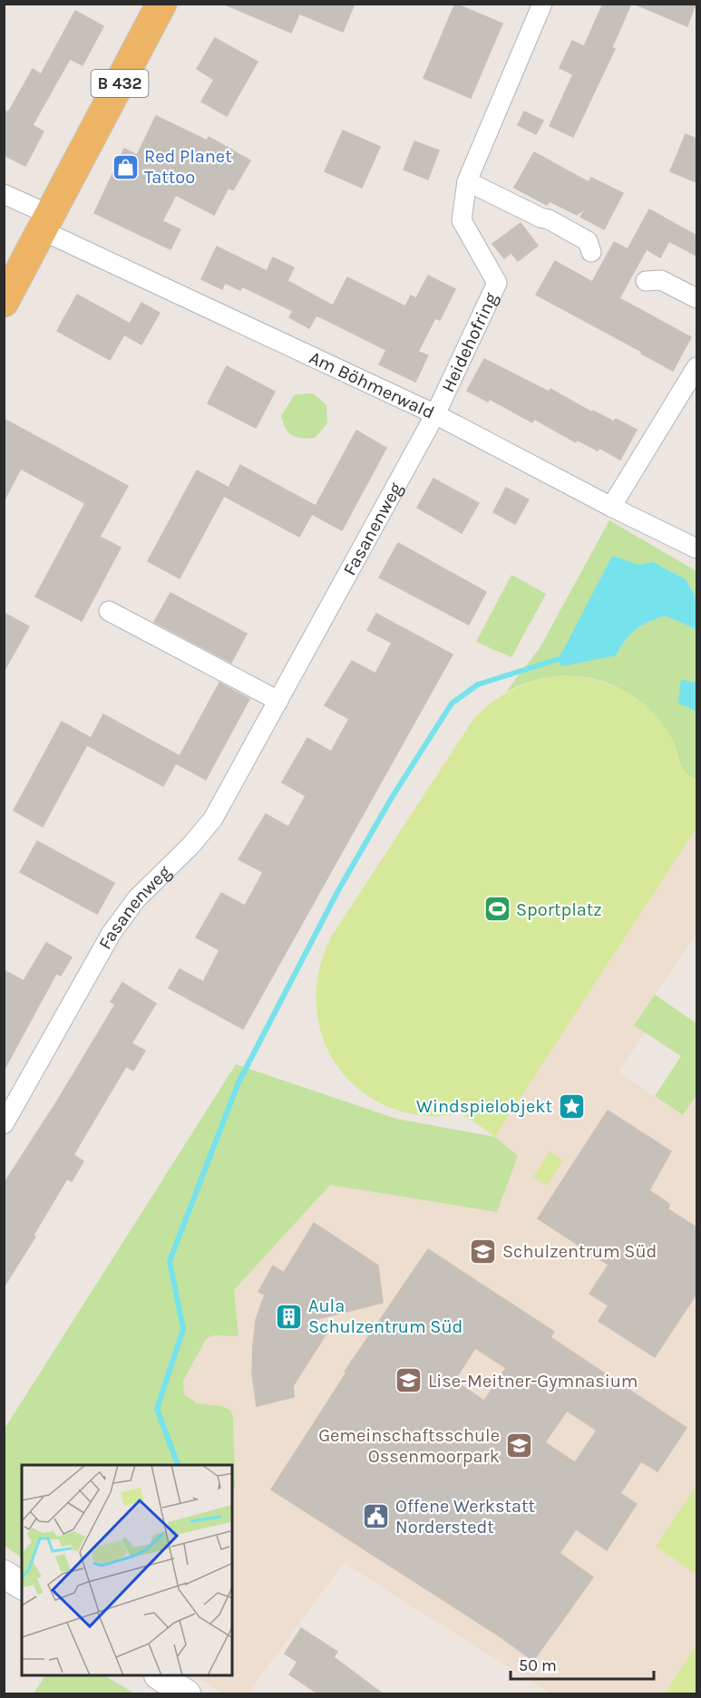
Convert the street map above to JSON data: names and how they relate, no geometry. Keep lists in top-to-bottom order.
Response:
{
  "streets": {
    "main road": ["B 432"],
    "street": ["Heidehofring", "Am Böhmerwald", "Fasanenweg"]
  },
  "crossings": [
    ["B 432", "Am Böhmerwald"],
    ["Heidehofring", "Am Böhmerwald"],
    ["Heidehofring", "Fasanenweg"],
    ["Am Böhmerwald", "Fasanenweg"]
  ],
  "places": {
    "shop": ["Red Planet Tattoo"],
    "sports": ["Sportplatz"],
    "place": ["Windspielobjekt"],
    "school or university": ["Schulzentrum Süd", "Lise-Meitner-Gymnasium", "Gemeinschaftsschule Ossenmoorpark"],
    "building": ["Aula Schulzentrum Süd"],
    "public building": ["Offene Werkstatt Norderstedt"]
  },
  "scale_bar": "50 m"
}
